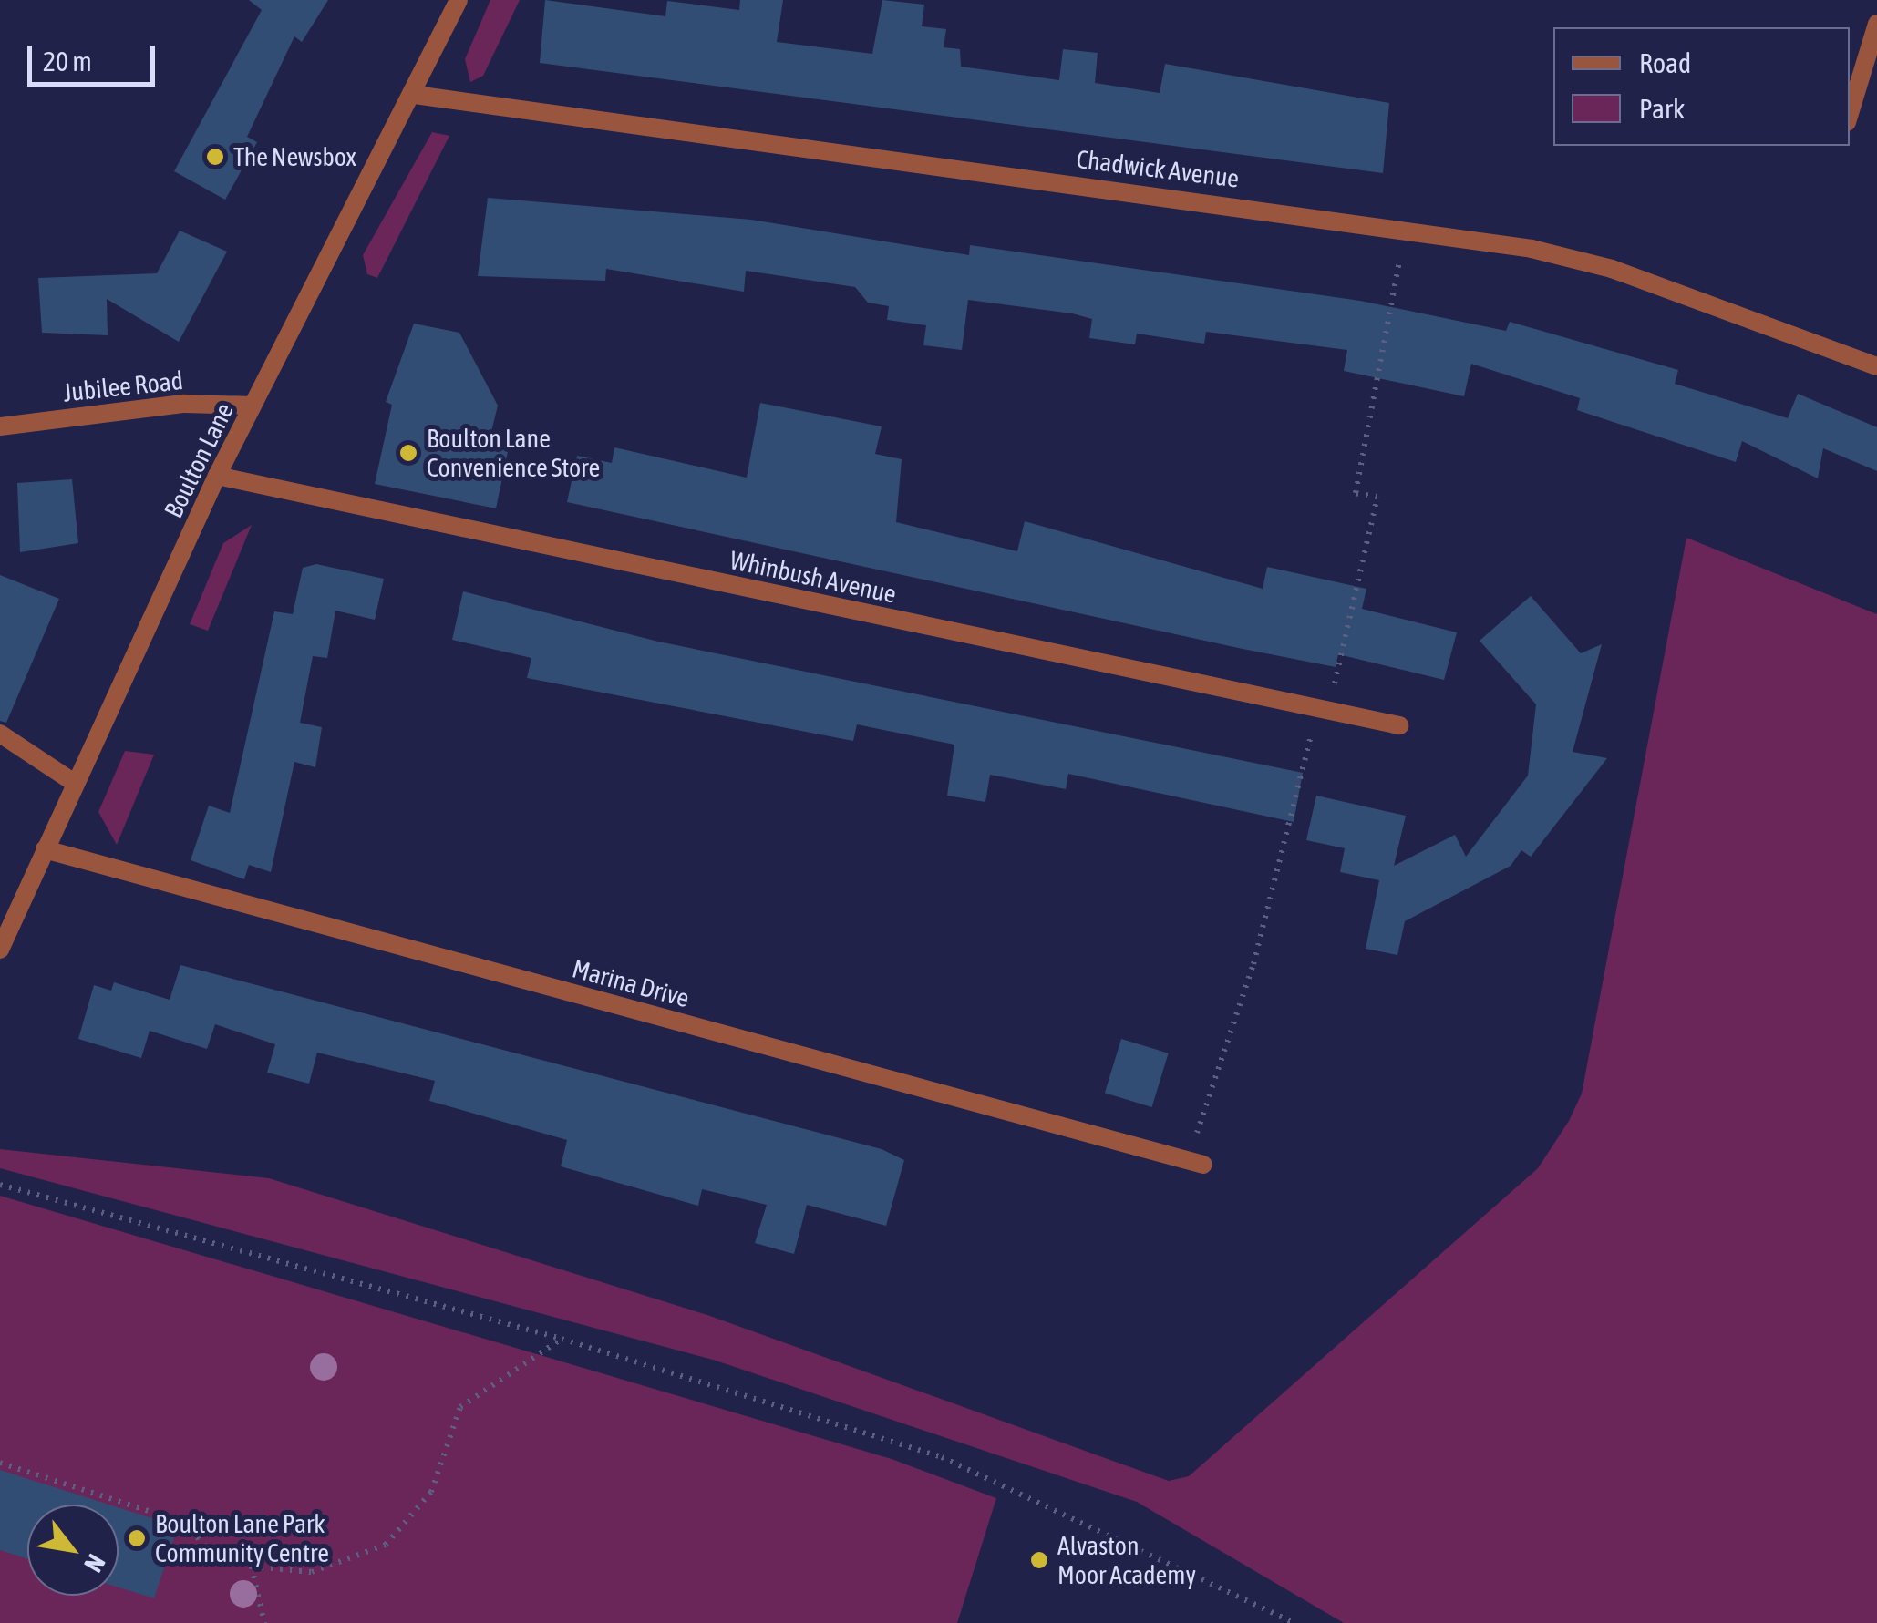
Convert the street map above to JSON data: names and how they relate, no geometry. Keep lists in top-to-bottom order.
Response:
{
  "streets": {
    "street": [
      "Chadwick Avenue",
      "Jubilee Road",
      "Boulton Lane",
      "Whinbush Avenue",
      "Marina Drive"
    ]
  },
  "crossings": [
    ["Chadwick Avenue", "Boulton Lane"],
    ["Jubilee Road", "Boulton Lane"],
    ["Boulton Lane", "Whinbush Avenue"],
    ["Boulton Lane", "Marina Drive"]
  ],
  "places": [
    "The Newsbox",
    "Boulton Lane Convenience Store",
    "Boulton Lane Park Community Centre",
    "Alvaston Moor Academy"
  ],
  "legend": ["Road", "Park"],
  "scale_bar": "20 m",
  "north": "bottom right"
}
